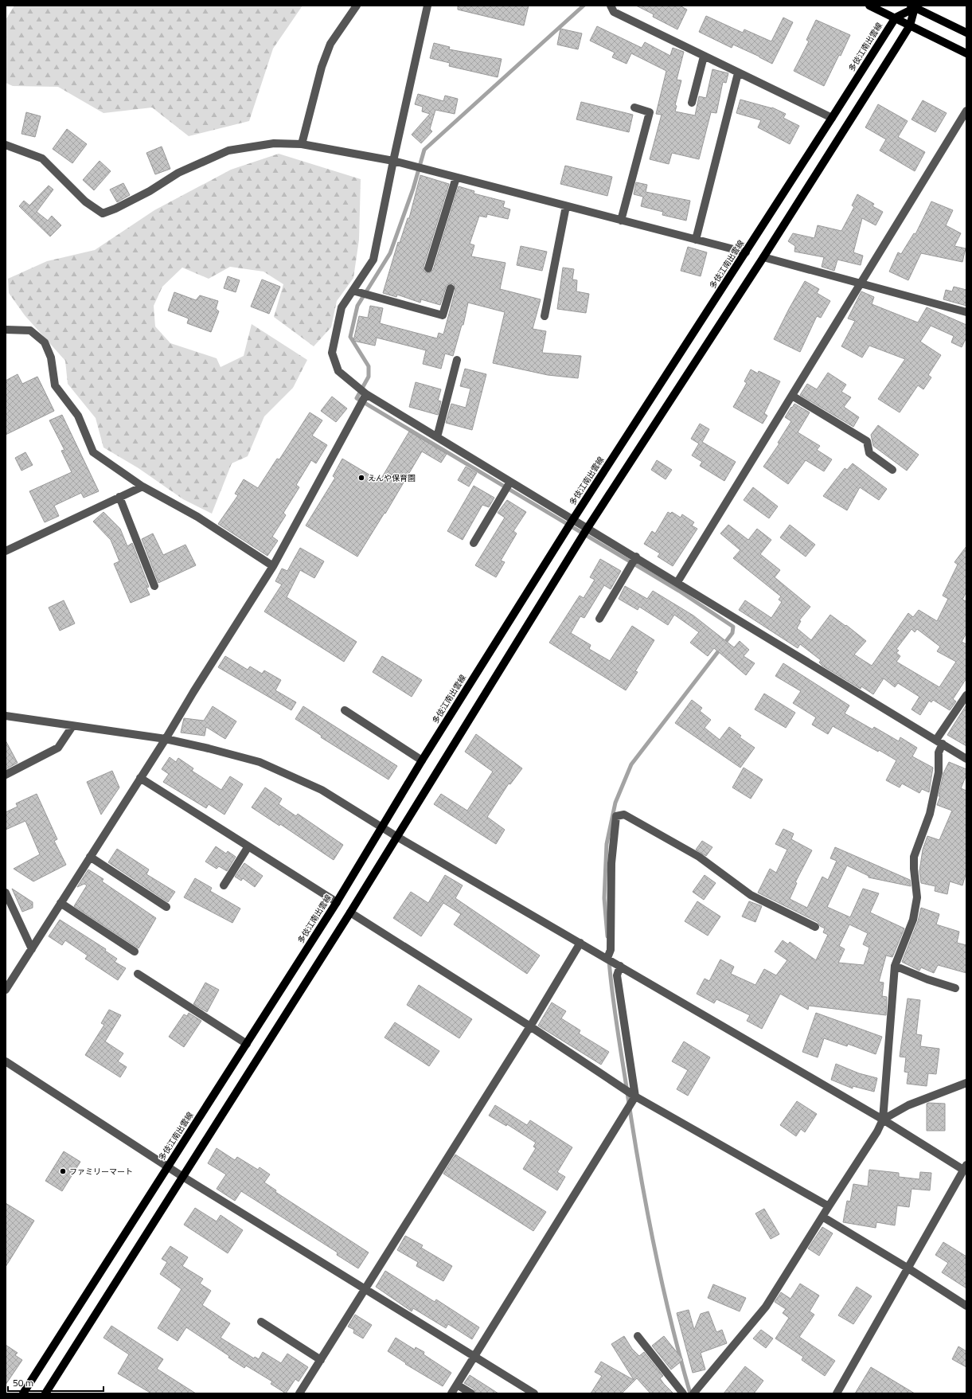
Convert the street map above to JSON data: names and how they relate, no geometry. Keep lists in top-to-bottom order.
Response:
{
  "streets": {
    "main road": ["多伎江南出雲線"]
  },
  "places": ["えんや保育園", "ファミリーマート"],
  "scale_bar": "50 m"
}
